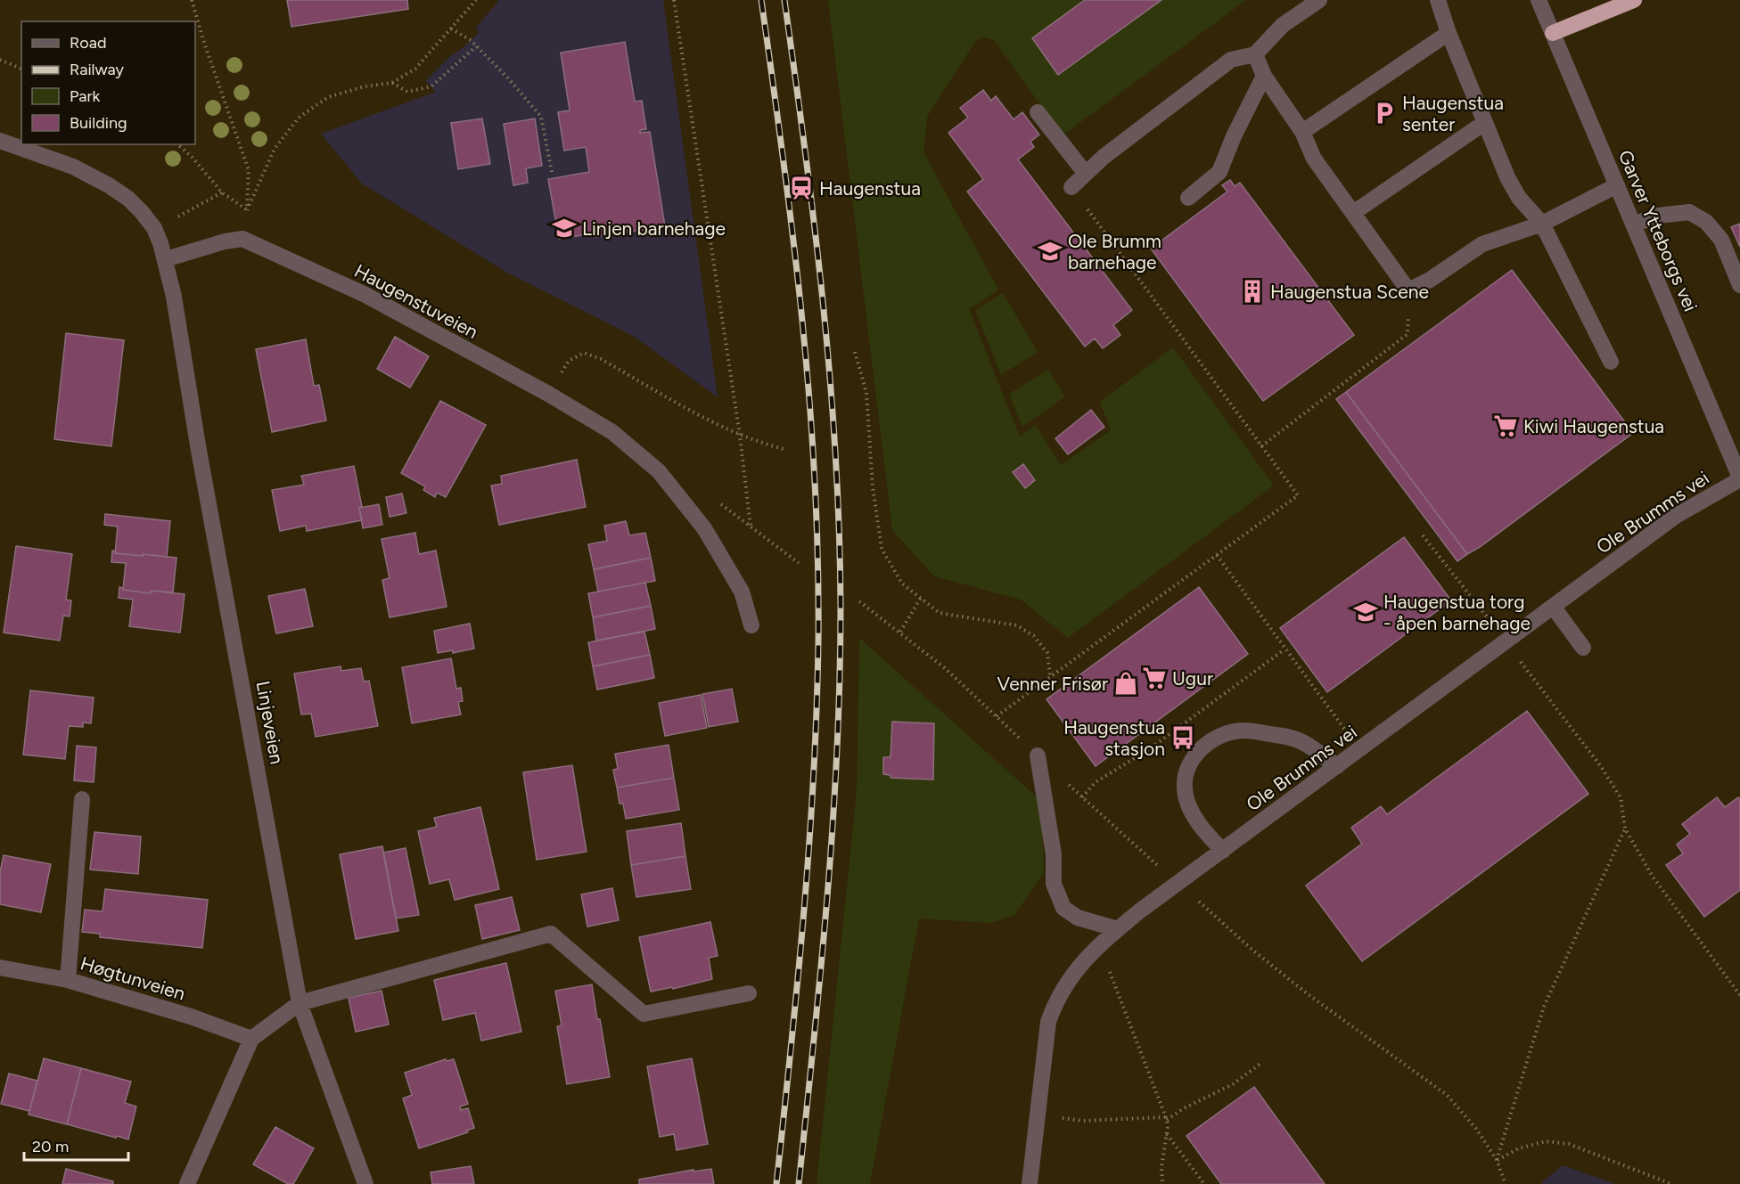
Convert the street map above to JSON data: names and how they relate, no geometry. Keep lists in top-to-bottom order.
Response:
{
  "streets": {
    "street": [
      "Garver Ytteborgs vei",
      "Haugenstuveien",
      "Ole Brumms vei",
      "Linjeveien",
      "Høgtunveien"
    ]
  },
  "crossings": [
    ["Garver Ytteborgs vei", "Ole Brumms vei"],
    ["Haugenstuveien", "Linjeveien"]
  ],
  "places": {
    "parking": ["Haugenstua senter"],
    "station": ["Haugenstua"],
    "school or university": ["Linjen barnehage", "Ole Brumm barnehage", "Haugenstua torg - åpen barnehage"],
    "building": ["Haugenstua Scene"],
    "supermarket": ["Kiwi Haugenstua", "Ugur"],
    "shop": ["Venner Frisør"],
    "bus stop": ["Haugenstua stasjon"]
  },
  "legend": [
    "Road",
    "Railway",
    "Park",
    "Building"
  ],
  "scale_bar": "20 m"
}
